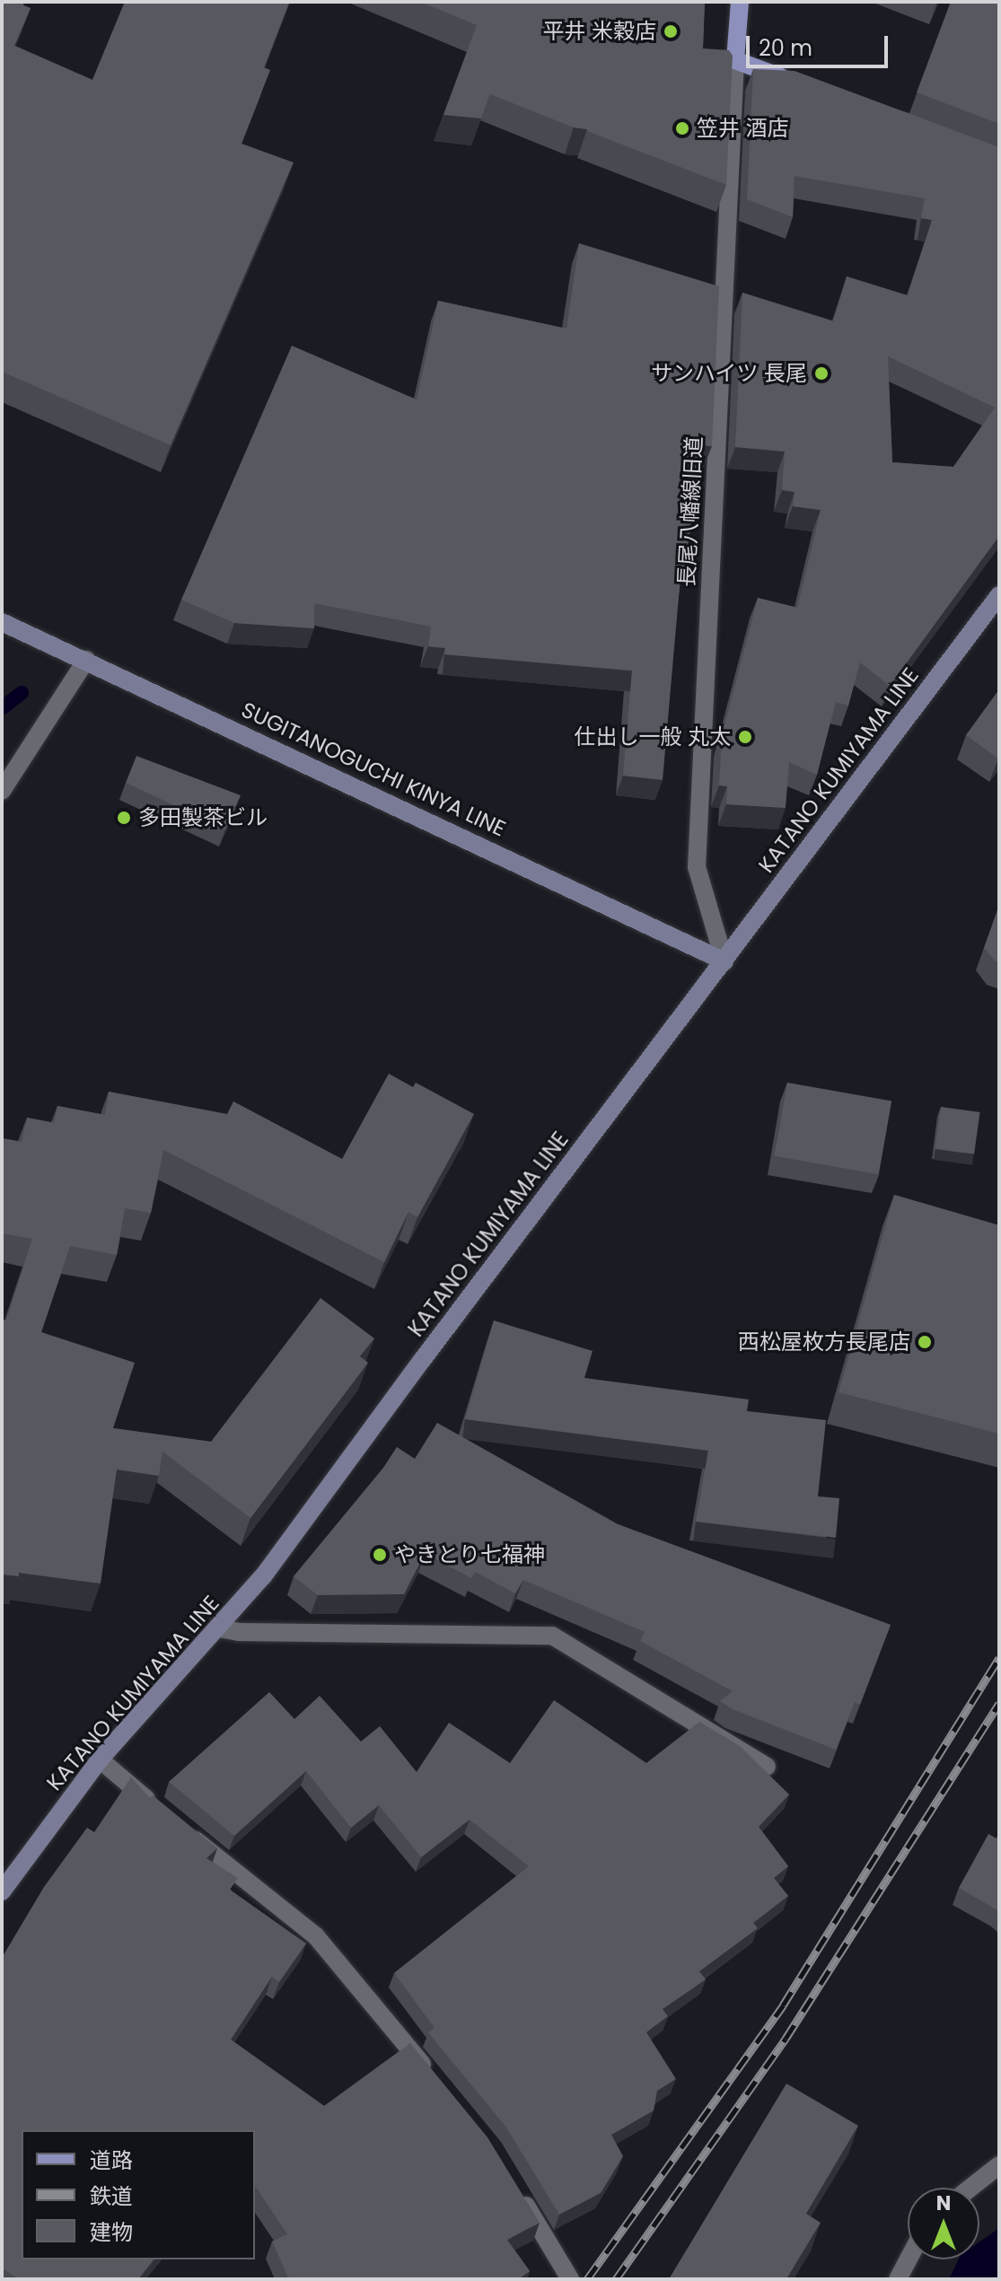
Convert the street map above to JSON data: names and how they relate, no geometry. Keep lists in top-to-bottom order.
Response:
{
  "streets": {
    "main road": ["SUGITANOGUCHI KINYA LINE", "KATANO KUMIYAMA LINE"],
    "street": ["長尾八幡線旧道"]
  },
  "crossings": [
    ["長尾八幡線旧道", "SUGITANOGUCHI KINYA LINE"],
    ["長尾八幡線旧道", "KATANO KUMIYAMA LINE"],
    ["SUGITANOGUCHI KINYA LINE", "KATANO KUMIYAMA LINE"]
  ],
  "places": [
    "平井 米穀店",
    "笠井 酒店",
    "サンハイツ 長尾",
    "仕出し一般 丸太",
    "多田製茶ビル",
    "西松屋枚方長尾店",
    "やきとり七福神"
  ],
  "legend": ["道路", "鉄道", "建物"],
  "scale_bar": "20 m",
  "north": "top"
}
